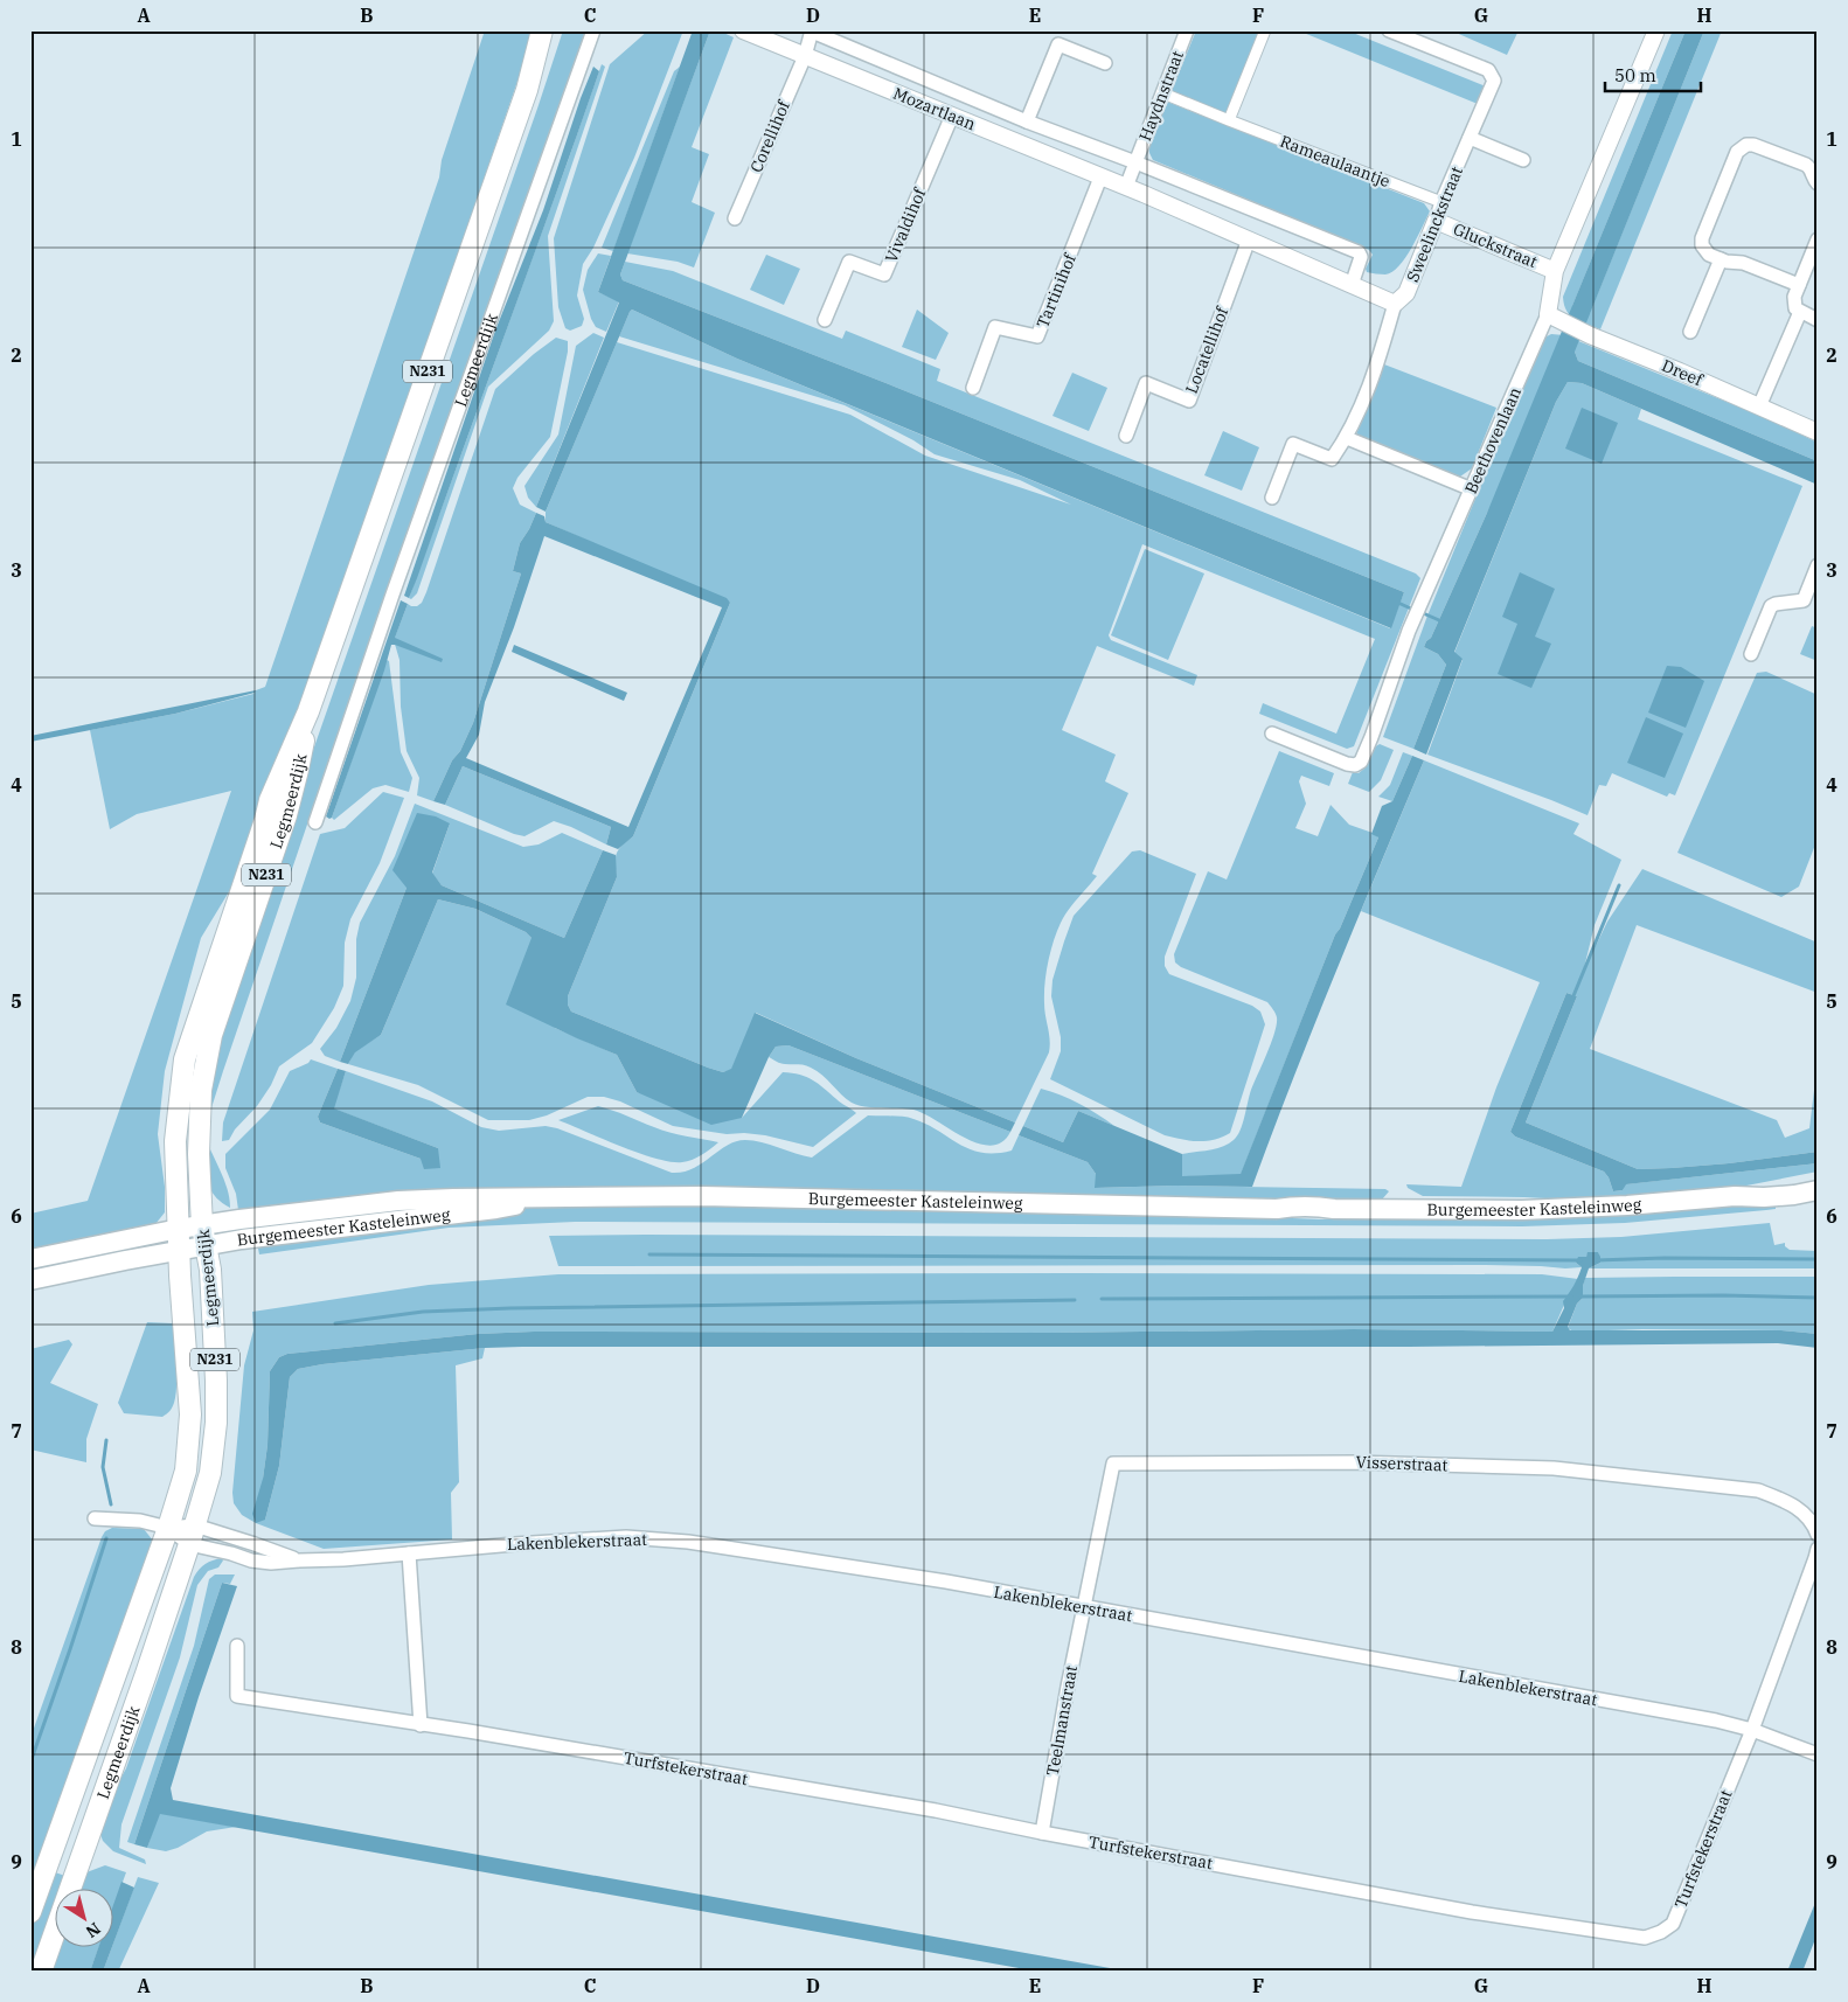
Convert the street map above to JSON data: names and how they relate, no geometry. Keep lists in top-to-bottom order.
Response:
{
  "streets": {
    "main road": ["Legmeerdijk", "N231", "Burgemeester Kasteleinweg"],
    "street": [
      "Haydnstraat",
      "Mozartlaan",
      "Corellihof",
      "Rameaulaantje",
      "Sweelinckstraat",
      "Vivaldihof",
      "Gluckstraat",
      "Tartinihof",
      "Locatellihof",
      "Dreef",
      "Beethovenlaan",
      "Visserstraat",
      "Lakenblekerstraat",
      "Teelmanstraat",
      "Turfstekerstraat"
    ]
  },
  "crossings": [
    ["Haydnstraat", "Mozartlaan"],
    ["Haydnstraat", "Rameaulaantje"],
    ["Mozartlaan", "Corellihof"],
    ["Mozartlaan", "Sweelinckstraat"],
    ["Mozartlaan", "Vivaldihof"],
    ["Mozartlaan", "Tartinihof"],
    ["Mozartlaan", "Locatellihof"],
    ["Rameaulaantje", "Sweelinckstraat"],
    ["Sweelinckstraat", "Gluckstraat"],
    ["Gluckstraat", "Beethovenlaan"],
    ["Legmeerdijk", "Burgemeester Kasteleinweg"],
    ["Legmeerdijk", "Lakenblekerstraat"],
    ["Dreef", "Beethovenlaan"],
    ["Visserstraat", "Lakenblekerstraat"],
    ["Visserstraat", "Teelmanstraat"],
    ["Lakenblekerstraat", "Teelmanstraat"],
    ["Lakenblekerstraat", "Turfstekerstraat"],
    ["Teelmanstraat", "Turfstekerstraat"]
  ],
  "scale_bar": "50 m",
  "north": "bottom right",
  "grid": {
    "columns": [
      "A",
      "B",
      "C",
      "D",
      "E",
      "F",
      "G",
      "H"
    ],
    "rows": [
      "1",
      "2",
      "3",
      "4",
      "5",
      "6",
      "7",
      "8",
      "9"
    ]
  }
}
